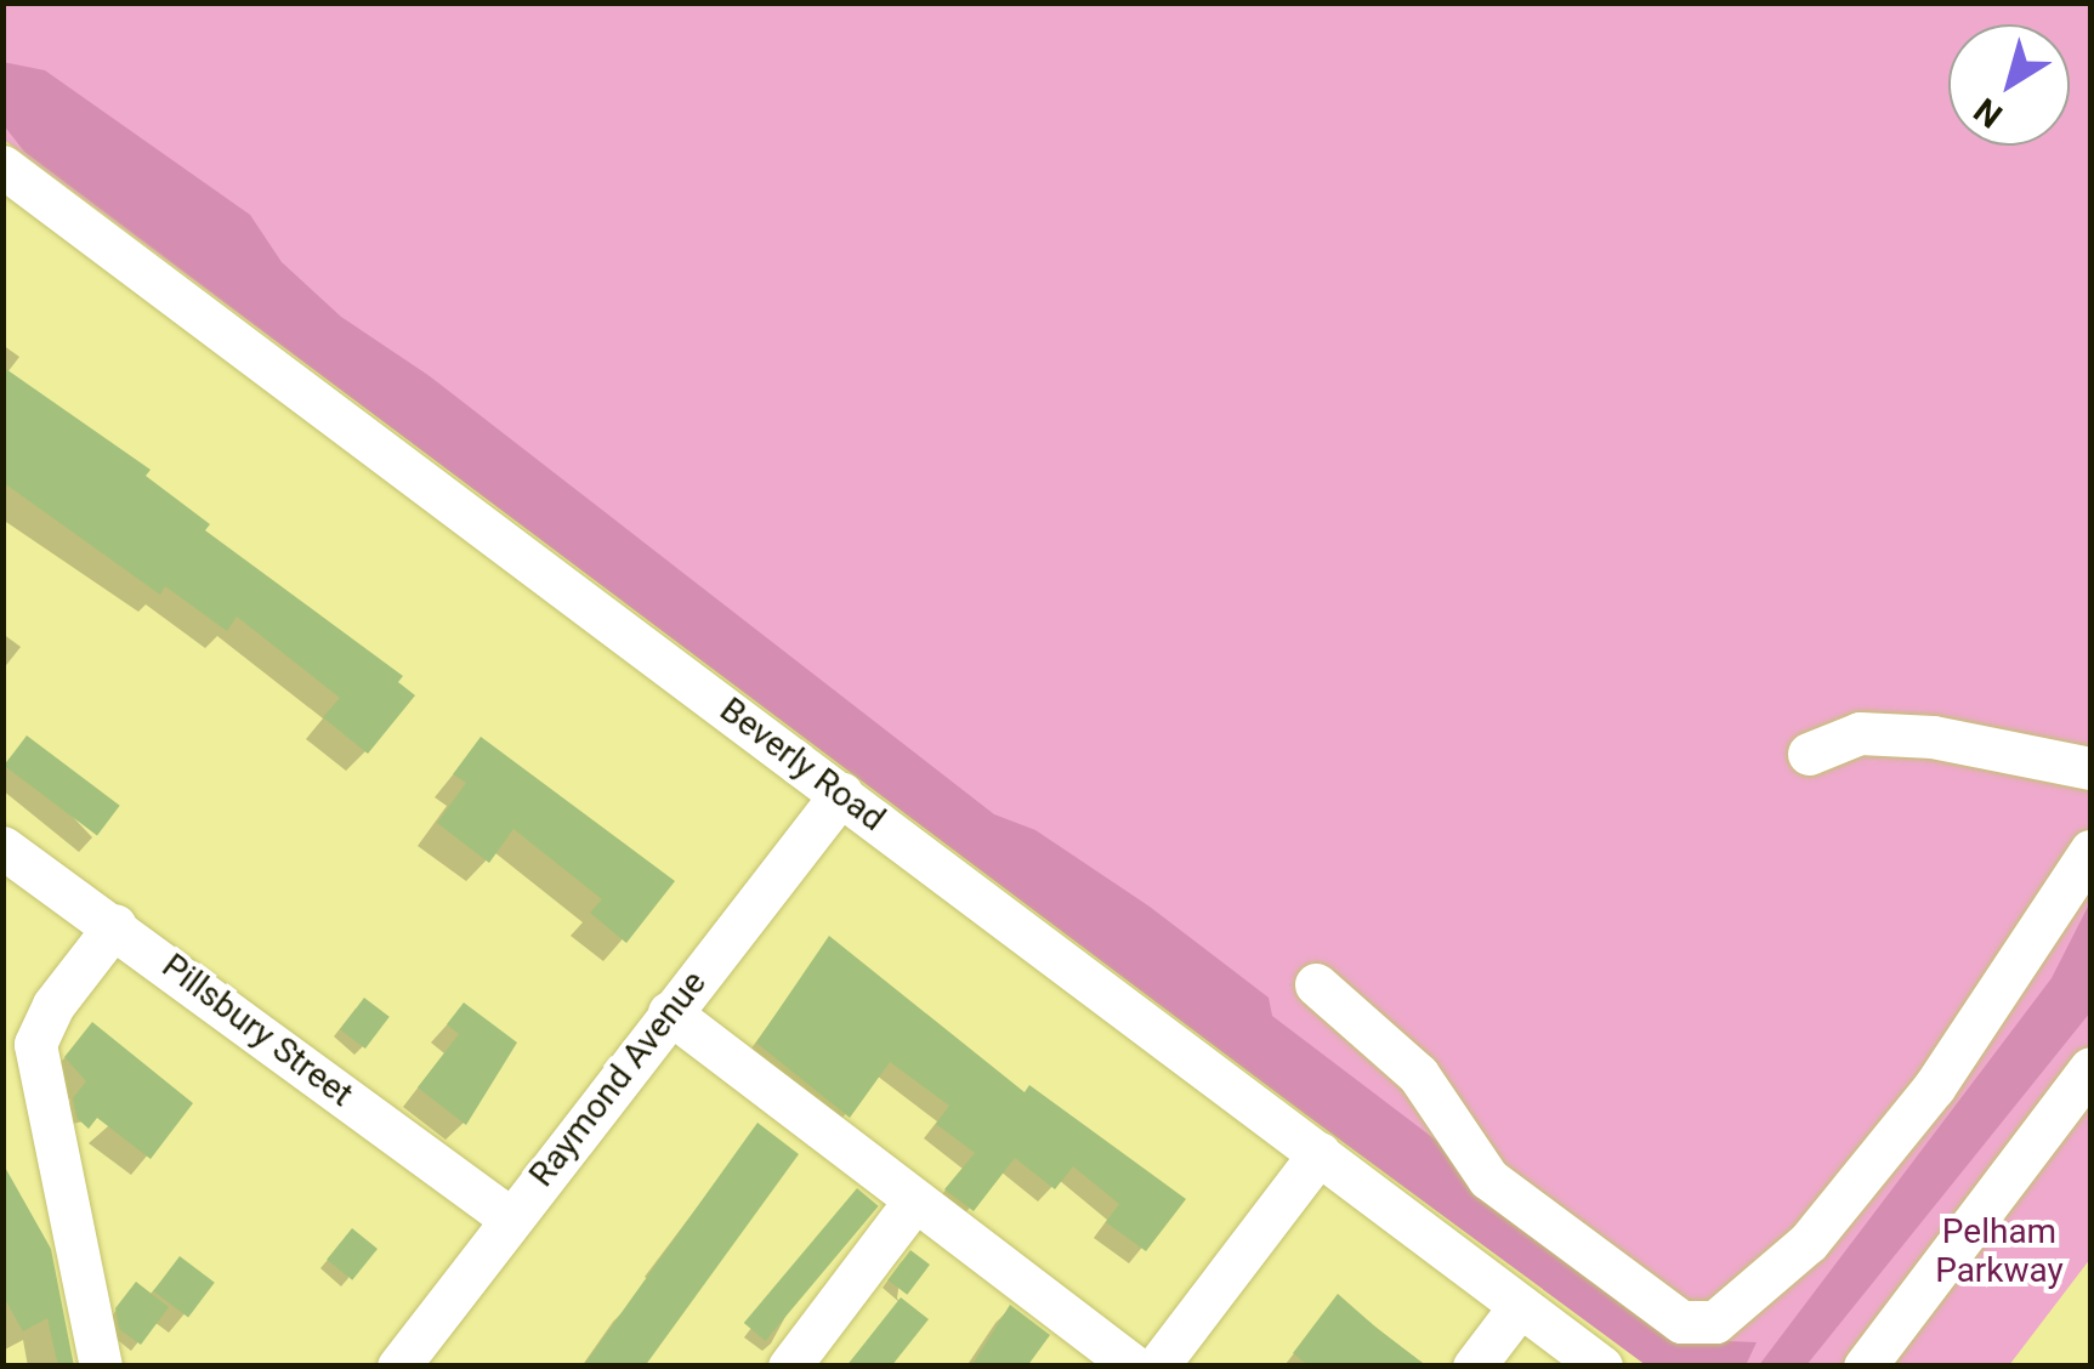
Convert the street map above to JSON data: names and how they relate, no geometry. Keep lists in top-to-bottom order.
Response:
{
  "streets": {
    "street": ["Beverly Road", "Pillsbury Street", "Raymond Avenue"]
  },
  "crossings": [
    ["Beverly Road", "Raymond Avenue"],
    ["Pillsbury Street", "Raymond Avenue"]
  ],
  "parks": ["Pelham Parkway"],
  "north": "bottom left"
}
